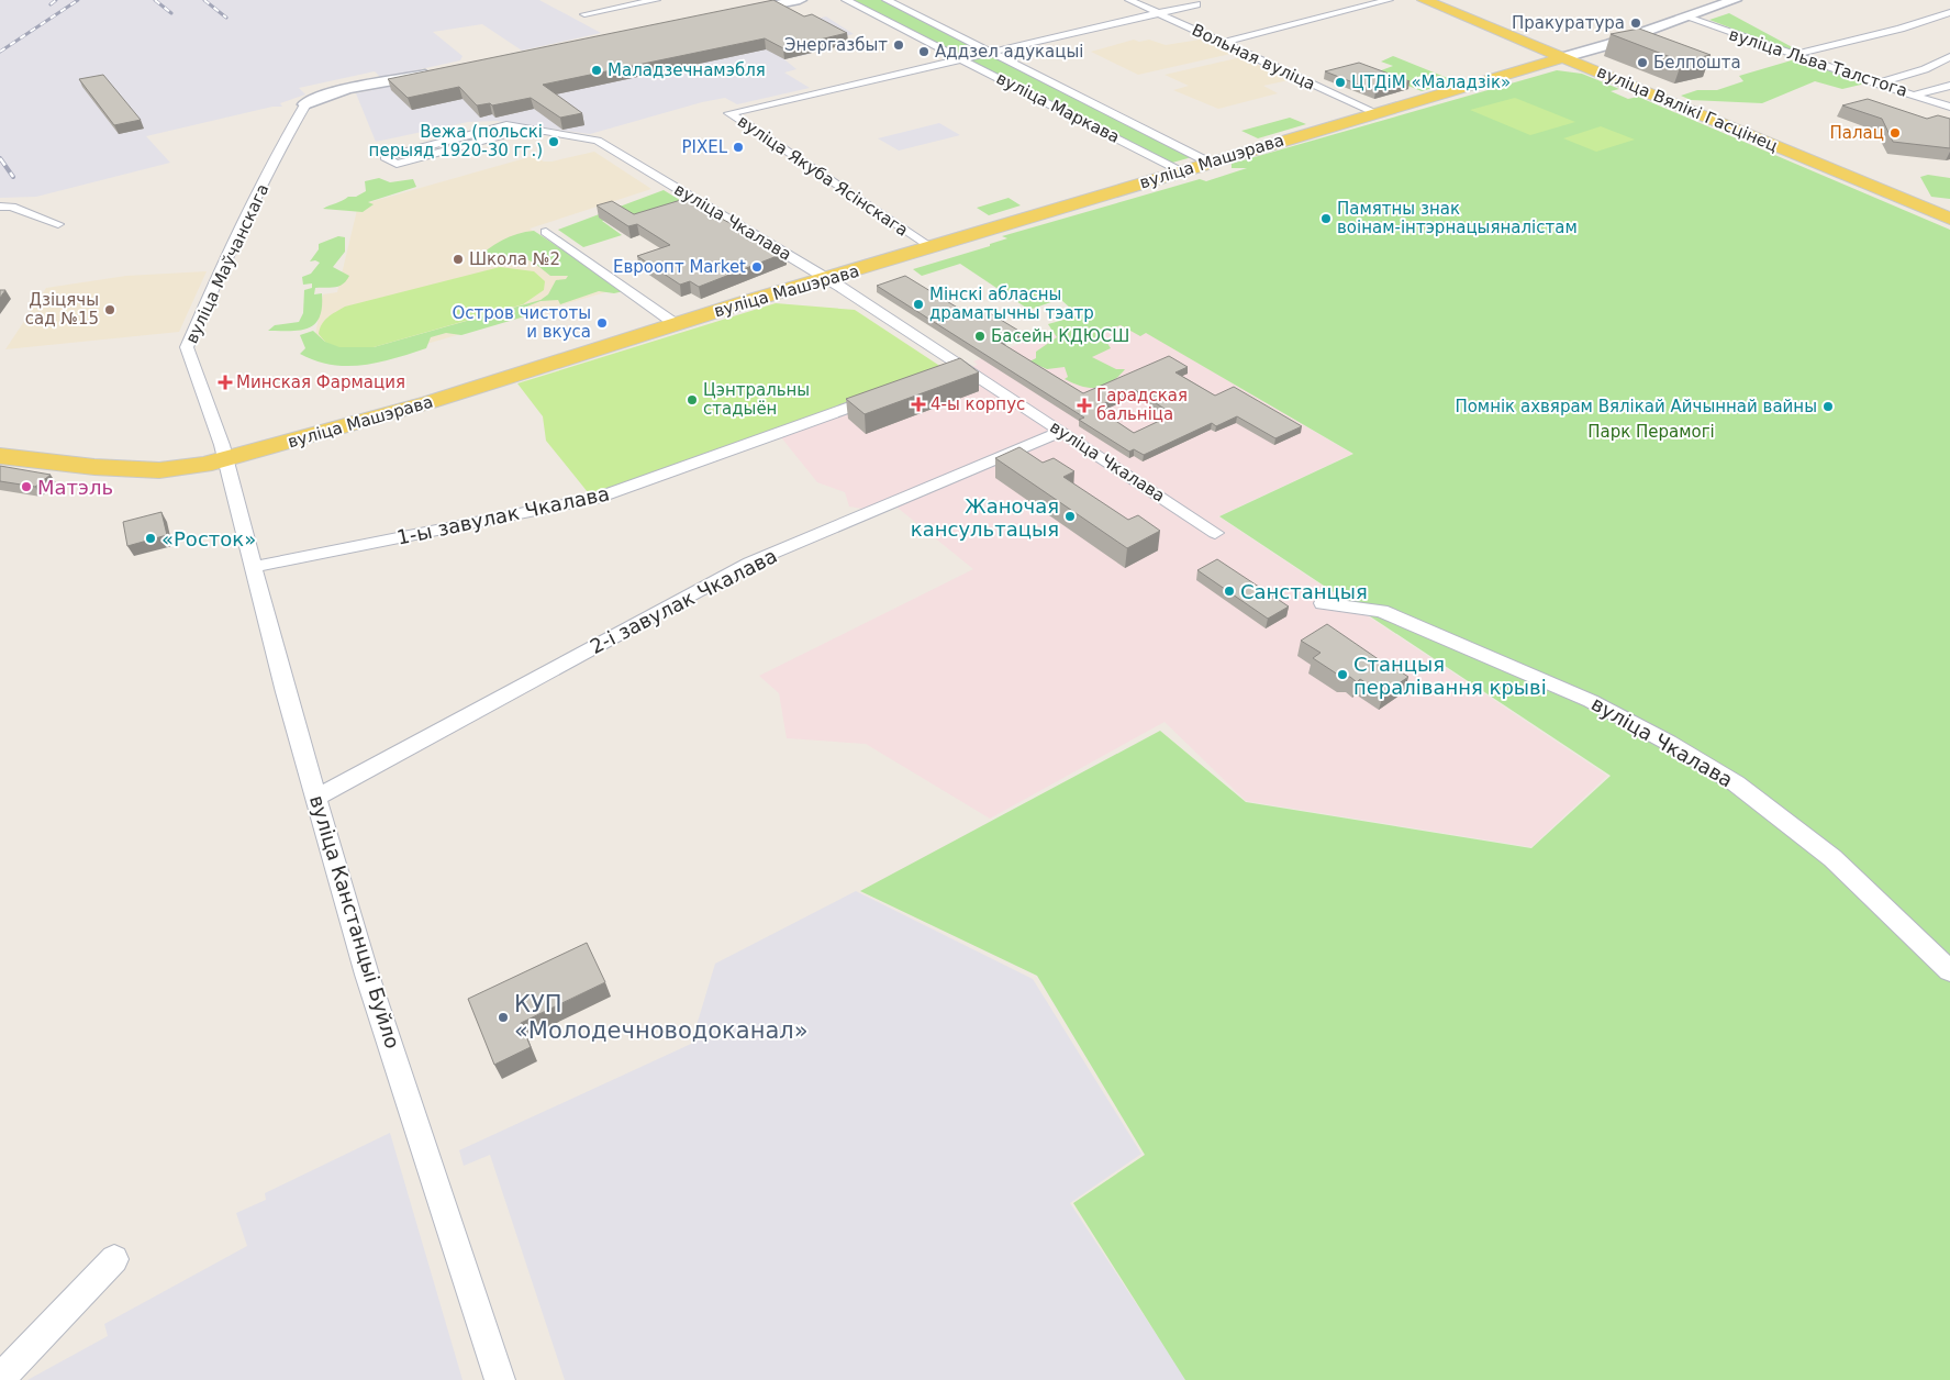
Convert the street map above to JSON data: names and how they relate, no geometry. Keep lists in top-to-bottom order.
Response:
{
  "streets": {
    "main road": ["вуліца Вялікі Гасцінец", "вуліца Машэрава"],
    "street": [
      "Вольная вуліца",
      "вуліца Льва Талстога",
      "вуліца Маркава",
      "вуліца Якуба Ясінскага",
      "вуліца Чкалава",
      "вуліца Маўчанскага",
      "1-ы завулак Чкалава",
      "2-і завулак Чкалава",
      "вуліца Канстанцыі Буйло"
    ]
  },
  "crossings": [
    ["Вольная вуліца", "вуліца Машэрава"],
    ["Вольная вуліца", "вуліца Якуба Ясінскага"],
    ["вуліца Маркава", "вуліца Машэрава"],
    ["вуліца Маркава", "вуліца Якуба Ясінскага"],
    ["вуліца Вялікі Гасцінец", "вуліца Машэрава"],
    ["вуліца Машэрава", "вуліца Якуба Ясінскага"],
    ["вуліца Машэрава", "вуліца Чкалава"],
    ["вуліца Машэрава", "вуліца Маўчанскага"],
    ["вуліца Машэрава", "вуліца Канстанцыі Буйло"],
    ["вуліца Чкалава", "2-і завулак Чкалава"],
    ["вуліца Маўчанскага", "вуліца Канстанцыі Буйло"],
    ["1-ы завулак Чкалава", "вуліца Канстанцыі Буйло"],
    ["2-і завулак Чкалава", "вуліца Канстанцыі Буйло"]
  ],
  "parks": ["Парк Перамогі"],
  "places": {
    "other": [
      "Пракуратура",
      "Энергазбыт",
      "Аддзел адукацыі",
      "Белпошта",
      "Маладзечнамэбля",
      "ЦТДіМ «Маладзік»",
      "Палац",
      "Вежа (польскі перыяд 1920-30 гг.)",
      "PIXEL",
      "Памятны знак воінам-інтэрнацыяналістам",
      "Школа №2",
      "Евроопт Market",
      "Мінскі абласны драматычны тэатр",
      "Дзіцячы сад №15",
      "Остров чистоты и вкуса",
      "Басейн КДЮСШ",
      "Цэнтральны стадыён",
      "Помнік ахвярам Вялікай Айчыннай вайны",
      "Матэль",
      "Жаночая кансультацыя",
      "«Росток»",
      "Санстанцыя",
      "Станцыя пералівання крыві",
      "КУП «Молодечноводоканал»"
    ],
    "health": ["Минская Фармация", "4-ы корпус", "Гарадская бальніца"]
  }
}
